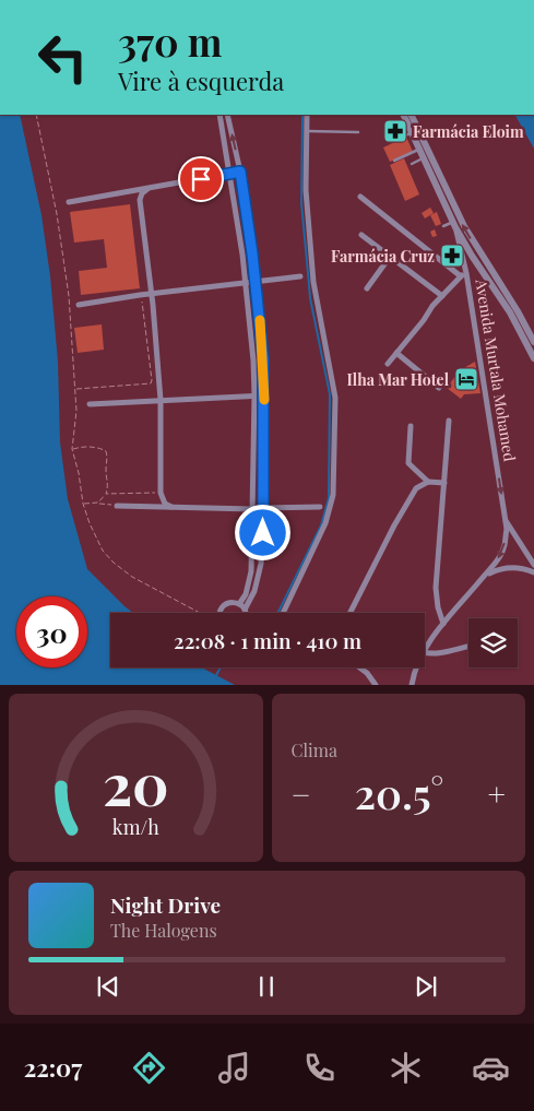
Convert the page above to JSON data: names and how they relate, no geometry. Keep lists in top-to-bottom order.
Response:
{
  "streets": {
    "street": ["Avenida Murtala Mohamed"]
  },
  "places": {
    "pharmacy": ["Farmácia Eloim", "Farmácia Cruz"],
    "hotel": ["Ilha Mar Hotel"]
  },
  "page": {
    "turn": ["370 m", "Vire à esquerda"],
    "limit": "30",
    "trip": "22:08 · 1 min · 410 m",
    "tile": "Clima",
    "heat": ["−", "20.5°", "+"],
    "song": ["Night Drive", "The Halogens"],
    "tabs": "22:07",
    "gauge": ["20", "km/h"]
  }
}
